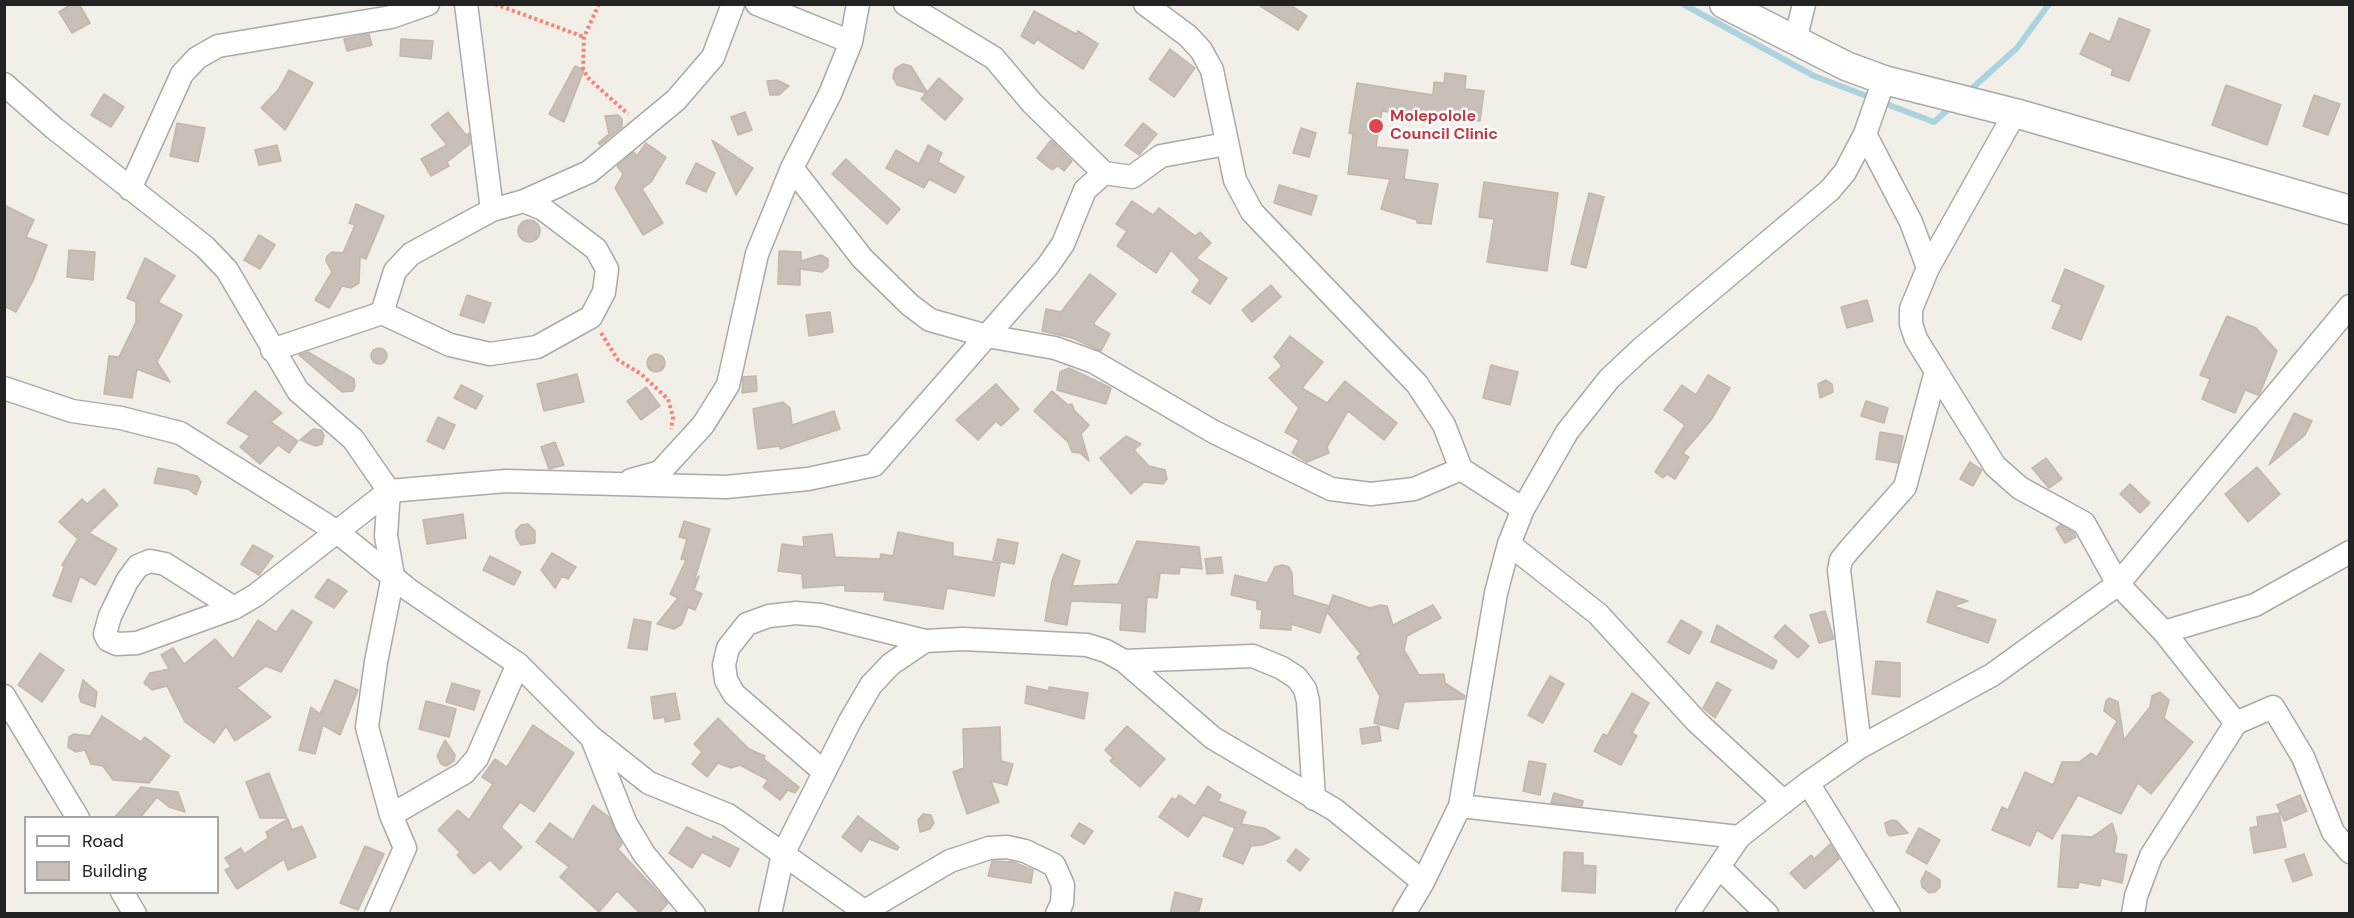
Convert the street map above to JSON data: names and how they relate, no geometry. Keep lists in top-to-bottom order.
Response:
{
  "places": ["Molepolole Council Clinic"],
  "legend": ["Road", "Building"]
}
